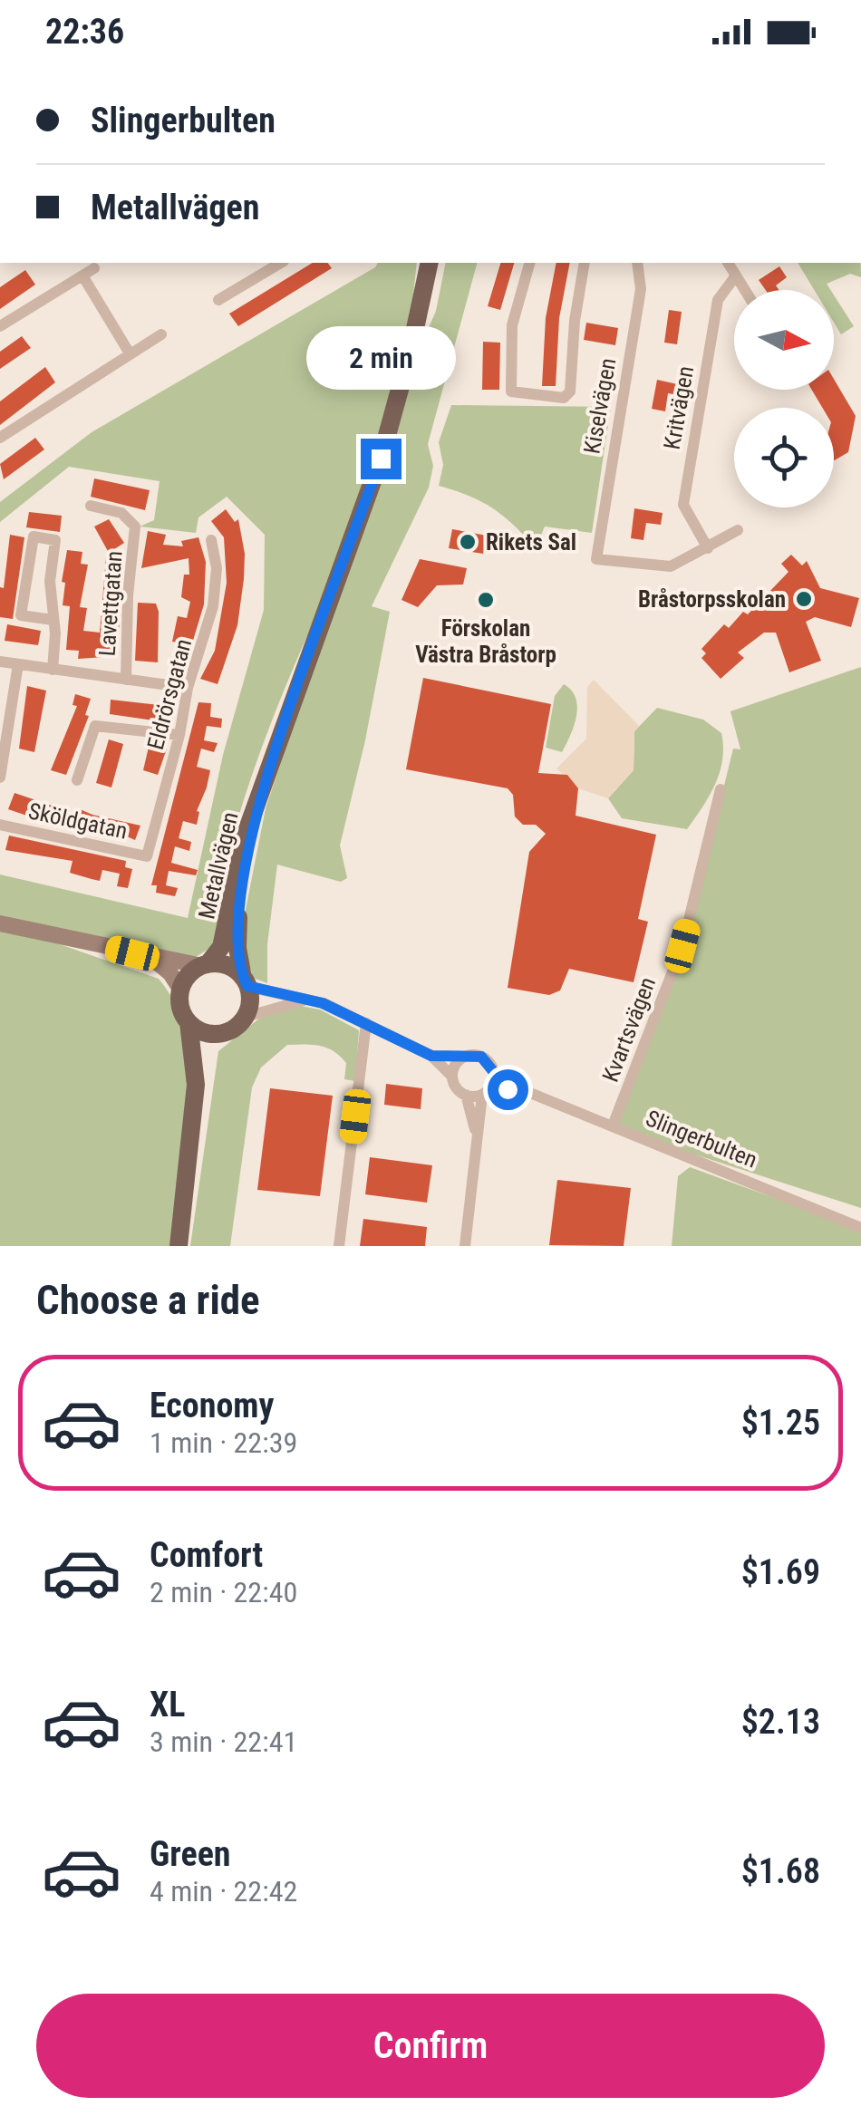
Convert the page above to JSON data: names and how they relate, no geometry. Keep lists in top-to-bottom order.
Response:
{
  "streets": {
    "main road": ["Metallvägen"],
    "street": [
      "Kiselvägen",
      "Kritvägen",
      "Lavettgatan",
      "Eldrörsgatan",
      "Sköldgatan",
      "Kvartsvägen",
      "Slingerbulten"
    ]
  },
  "crossings": [
    ["Kiselvägen", "Kritvägen"],
    ["Eldrörsgatan", "Sköldgatan"],
    ["Kvartsvägen", "Slingerbulten"]
  ],
  "places": ["Rikets Sal", "Bråstorpsskolan", "Förskolan Västra Bråstorp"],
  "north": "right",
  "page": {
    "status": "22:36",
    "banner": ["Slingerbulten", "Metallvägen"],
    "bubble": "2 min",
    "heading": "Choose a ride",
    "list": [
      {
        "name": "Economy",
        "note": "1 min · 22:39",
        "value": "$1.25"
      },
      {
        "name": "Comfort",
        "note": "2 min · 22:40",
        "value": "$1.69"
      },
      {
        "name": "XL",
        "note": "3 min · 22:41",
        "value": "$2.13"
      },
      {
        "name": "Green",
        "note": "4 min · 22:42",
        "value": "$1.68"
      }
    ],
    "buttons": "Confirm"
  }
}
